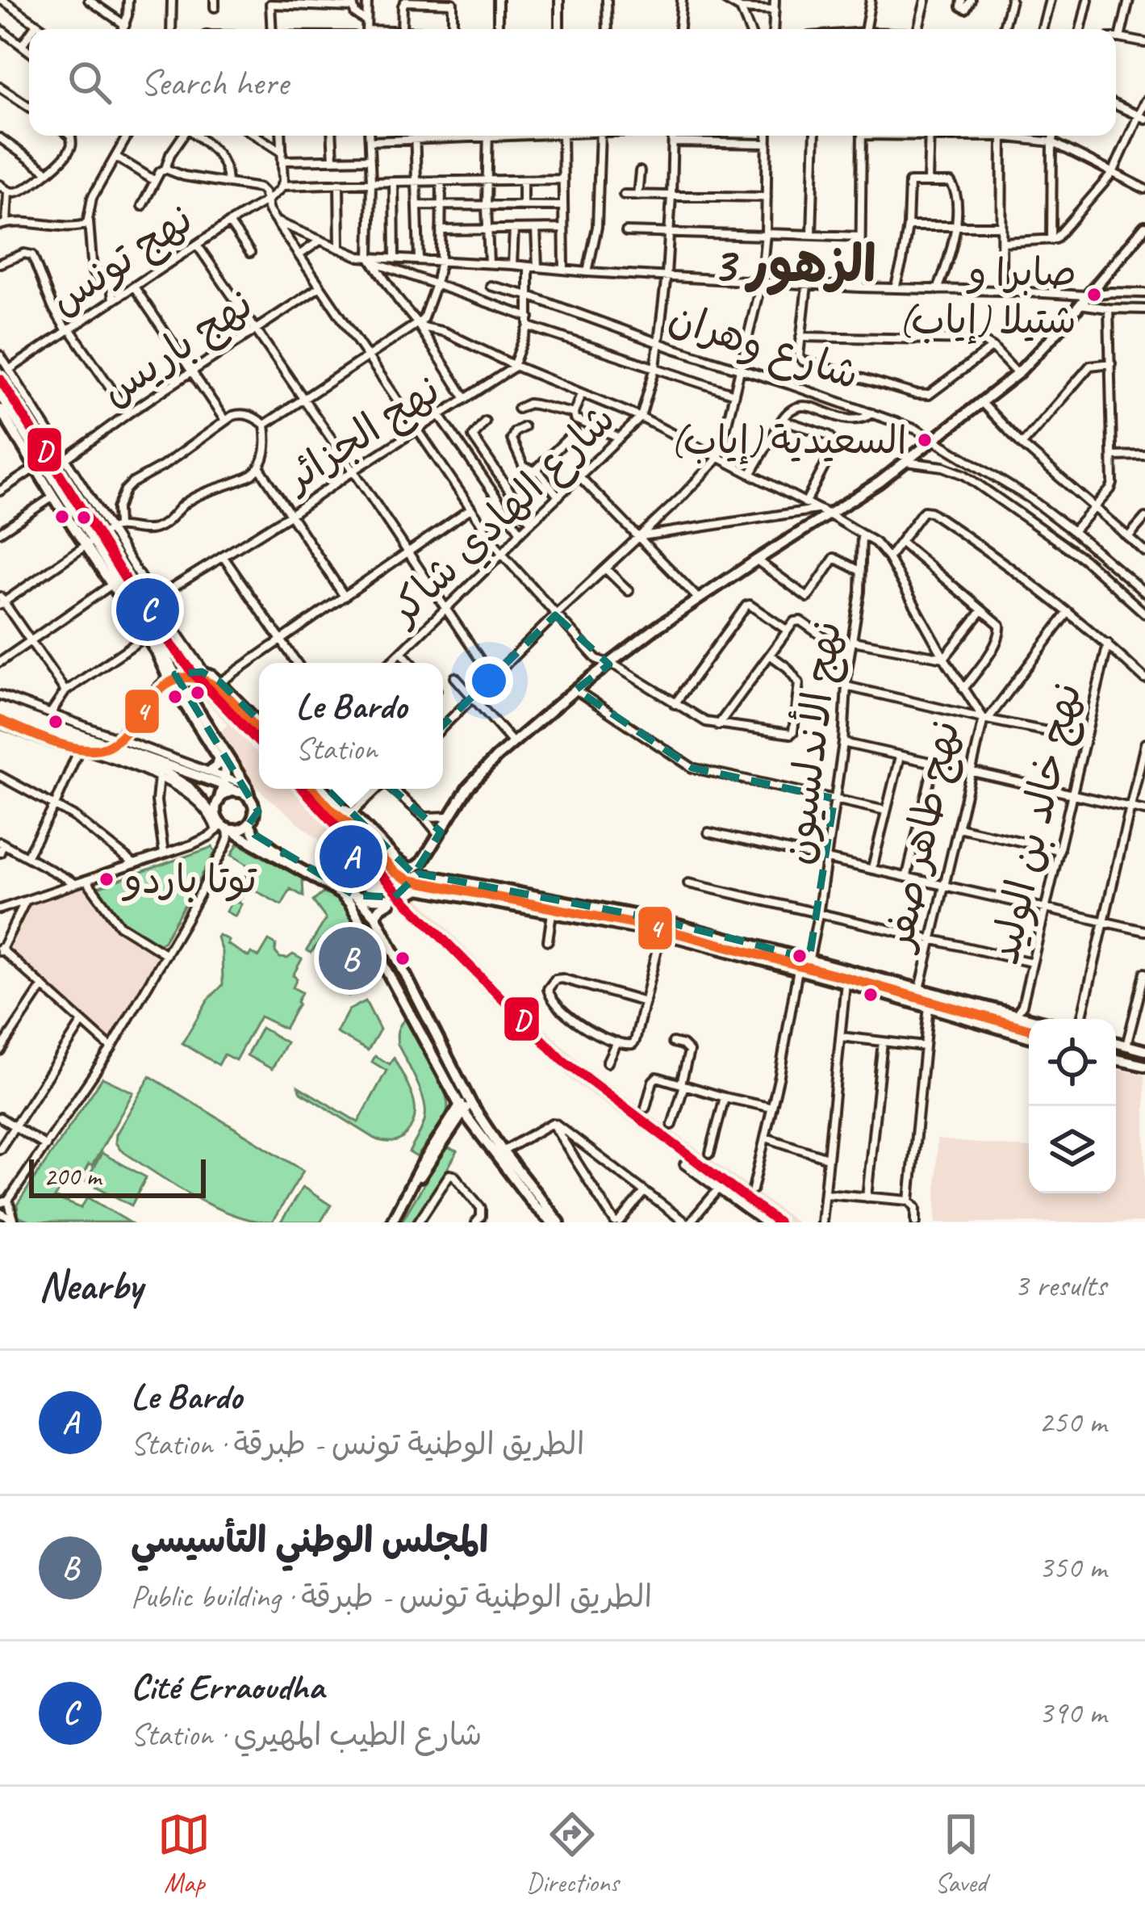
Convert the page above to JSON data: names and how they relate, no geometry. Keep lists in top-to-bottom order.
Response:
{
  "streets": {
    "street": [
      "نهج تونس",
      "شارع وهران",
      "نهج باريس",
      "نهج الجزائر",
      "شارع الهادي شاكر",
      "نهج الأندلسيون",
      "نهج خالد بن الوليد",
      "نهج طاهر صفر"
    ]
  },
  "crossings": [
    ["شارع وهران", "شارع الهادي شاكر"],
    ["نهج الجزائر", "نهج طاهر صفر"],
    ["شارع الهادي شاكر", "نهج طاهر صفر"],
    ["نهج الأندلسيون", "نهج طاهر صفر"]
  ],
  "districts": ["الزهور 3"],
  "places": ["صابرا و شتيلا (إياب)", "السعيدية (إياب)", "توتا باردو"],
  "lines": ["transit line D", "transit line 4"],
  "scale_bar": "200 m",
  "page": {
    "search": "Search here",
    "pins": ["C", "A", "B"],
    "popup": ["Le Bardo", "Station"],
    "scale": "200 m",
    "heading": ["Nearby", "3 results"],
    "list": [
      {
        "mark": "A",
        "name": "Le Bardo",
        "note": "Station · الطريق الوطنية تونس - طبرقة",
        "value": "250 m"
      },
      {
        "mark": "B",
        "name": "المجلس الوطني التأسيسي",
        "note": "Public building · الطريق الوطنية تونس - طبرقة",
        "value": "350 m"
      },
      {
        "mark": "C",
        "name": "Cité Erraoudha",
        "note": "Station · شارع الطيب المهيري",
        "value": "390 m"
      }
    ],
    "nav": ["Map", "Directions", "Saved"]
  }
}
